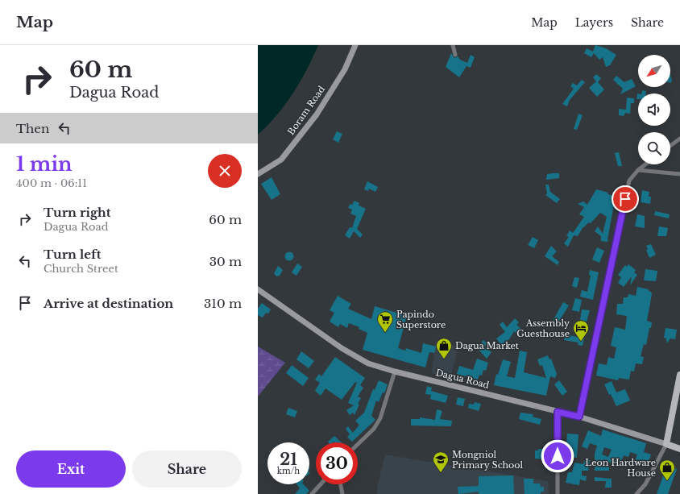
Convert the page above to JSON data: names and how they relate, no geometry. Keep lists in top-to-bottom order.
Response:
{
  "streets": {
    "main road": ["Dagua Road"],
    "street": ["Boram Road"]
  },
  "places": {
    "supermarket": ["Papindo Superstore"],
    "hotel": ["Assembly Guesthouse"],
    "shop": ["Dagua Market", "Leon Hardware House"],
    "school or university": ["Mongniol Primary School"]
  },
  "north": "bottom left",
  "page": {
    "header": "Map",
    "nav": ["Map", "Layers", "Share"],
    "turn": ["60 m", "Dagua Road"],
    "then": "Then",
    "heading": ["1 min", "400 m · 06:11"],
    "list": [
      {
        "name": "Turn right",
        "note": "Dagua Road",
        "value": "60 m"
      },
      {
        "name": "Turn left",
        "note": "Church Street",
        "value": "30 m"
      },
      {
        "name": "Arrive at destination",
        "value": "310 m"
      }
    ],
    "speed": "21 km/h",
    "limit": "30",
    "buttons": ["Exit", "Share"]
  }
}
